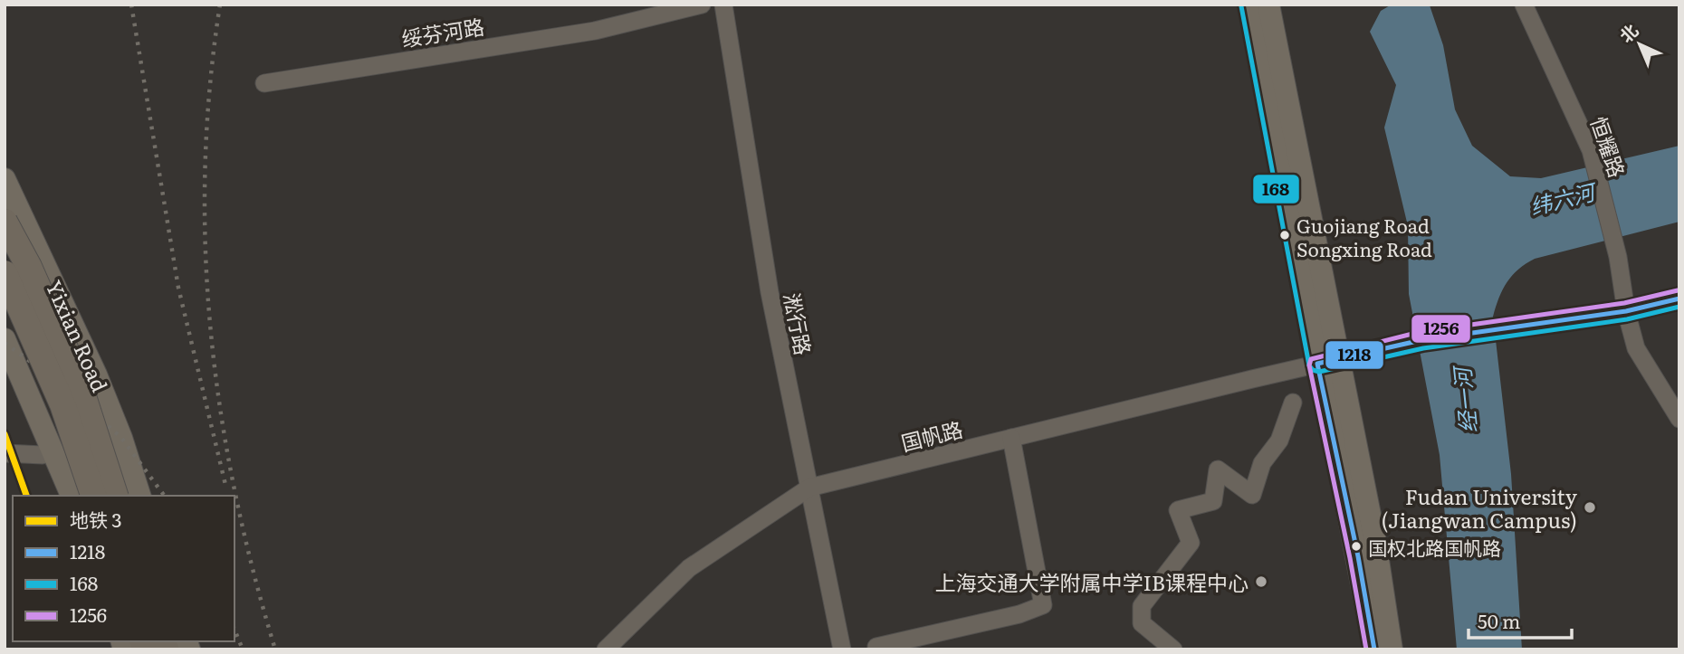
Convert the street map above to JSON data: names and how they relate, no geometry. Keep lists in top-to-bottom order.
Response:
{
  "streets": {
    "main road": ["Yixian Road"],
    "street": [
      "绥芬河路",
      "恒耀路",
      "淞行路",
      "国帆路"
    ]
  },
  "crossings": [
    ["恒耀路", "国帆路"],
    ["淞行路", "国帆路"]
  ],
  "water": ["纬六河", "经一河"],
  "places": [
    "Guojiang Road Songxing Road",
    "Fudan University (Jiangwan Campus)",
    "国权北路国帆路",
    "上海交通大学附属中学IB课程中心"
  ],
  "lines": [
    "transit line 168",
    "transit line 1256",
    "transit line 1218",
    "metro line 3"
  ],
  "legend": [
    "地铁 3",
    "1218",
    "168",
    "1256"
  ],
  "scale_bar": "50 m",
  "north": "top left"
}
